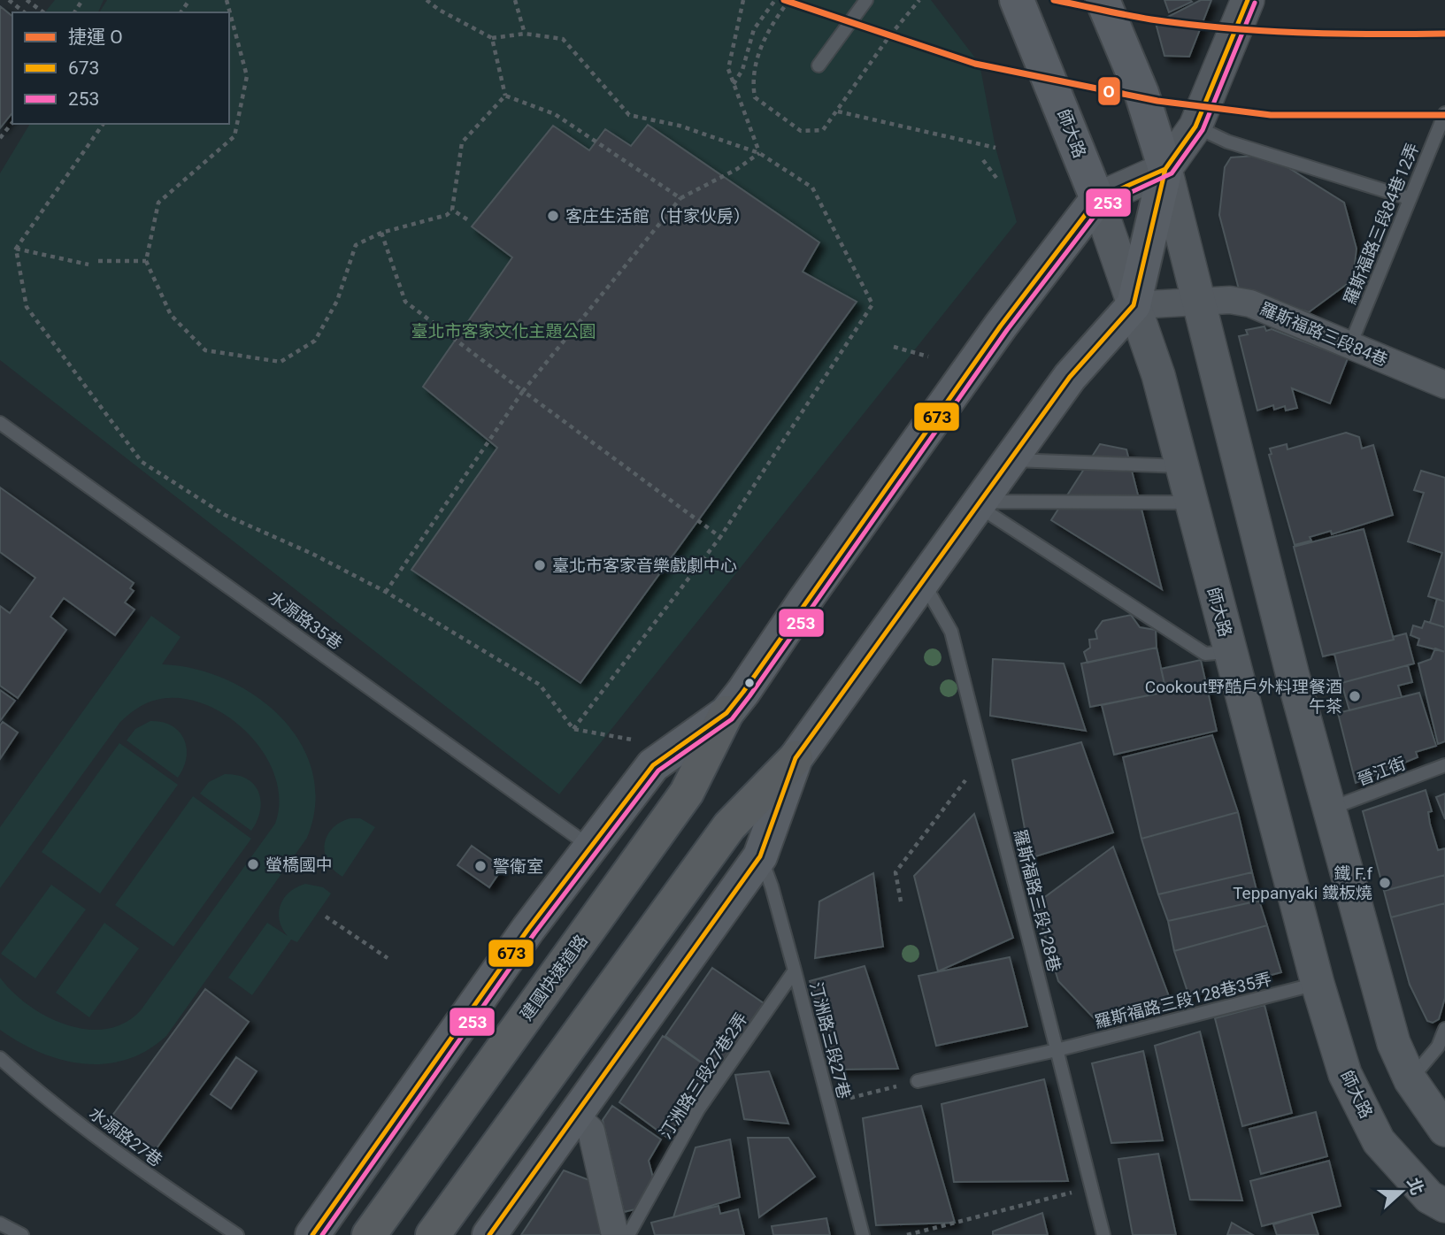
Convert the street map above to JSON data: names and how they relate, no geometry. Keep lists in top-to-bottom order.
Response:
{
  "streets": {
    "highway": ["建國快速道路"],
    "main road": ["師大路"],
    "street": ["羅斯福路三段84巷"],
    "lane": [
      "羅斯福路三段84巷12弄",
      "水源路35巷",
      "晉江街",
      "羅斯福路三段128巷",
      "羅斯福路三段128巷35弄",
      "汀洲路三段27巷",
      "汀洲路三段27巷2弄",
      "水源路27巷"
    ]
  },
  "crossings": [
    ["師大路", "羅斯福路三段84巷"],
    ["師大路", "羅斯福路三段128巷35弄"],
    ["羅斯福路三段84巷12弄", "羅斯福路三段84巷"],
    ["羅斯福路三段128巷", "羅斯福路三段128巷35弄"],
    ["汀洲路三段27巷", "汀洲路三段27巷2弄"]
  ],
  "parks": ["臺北市客家文化主題公園"],
  "places": [
    "客庄生活館（甘家伙房）",
    "臺北市客家音樂戲劇中心",
    "Cookout野酷戶外料理餐酒 午茶",
    "螢橋國中",
    "警衛室",
    "鐵 F.f Teppanyaki 鐵板燒"
  ],
  "lines": ["metro line O", "transit line 673", "transit line 253"],
  "legend": ["捷運 O", "673", "253"],
  "north": "right"
}
